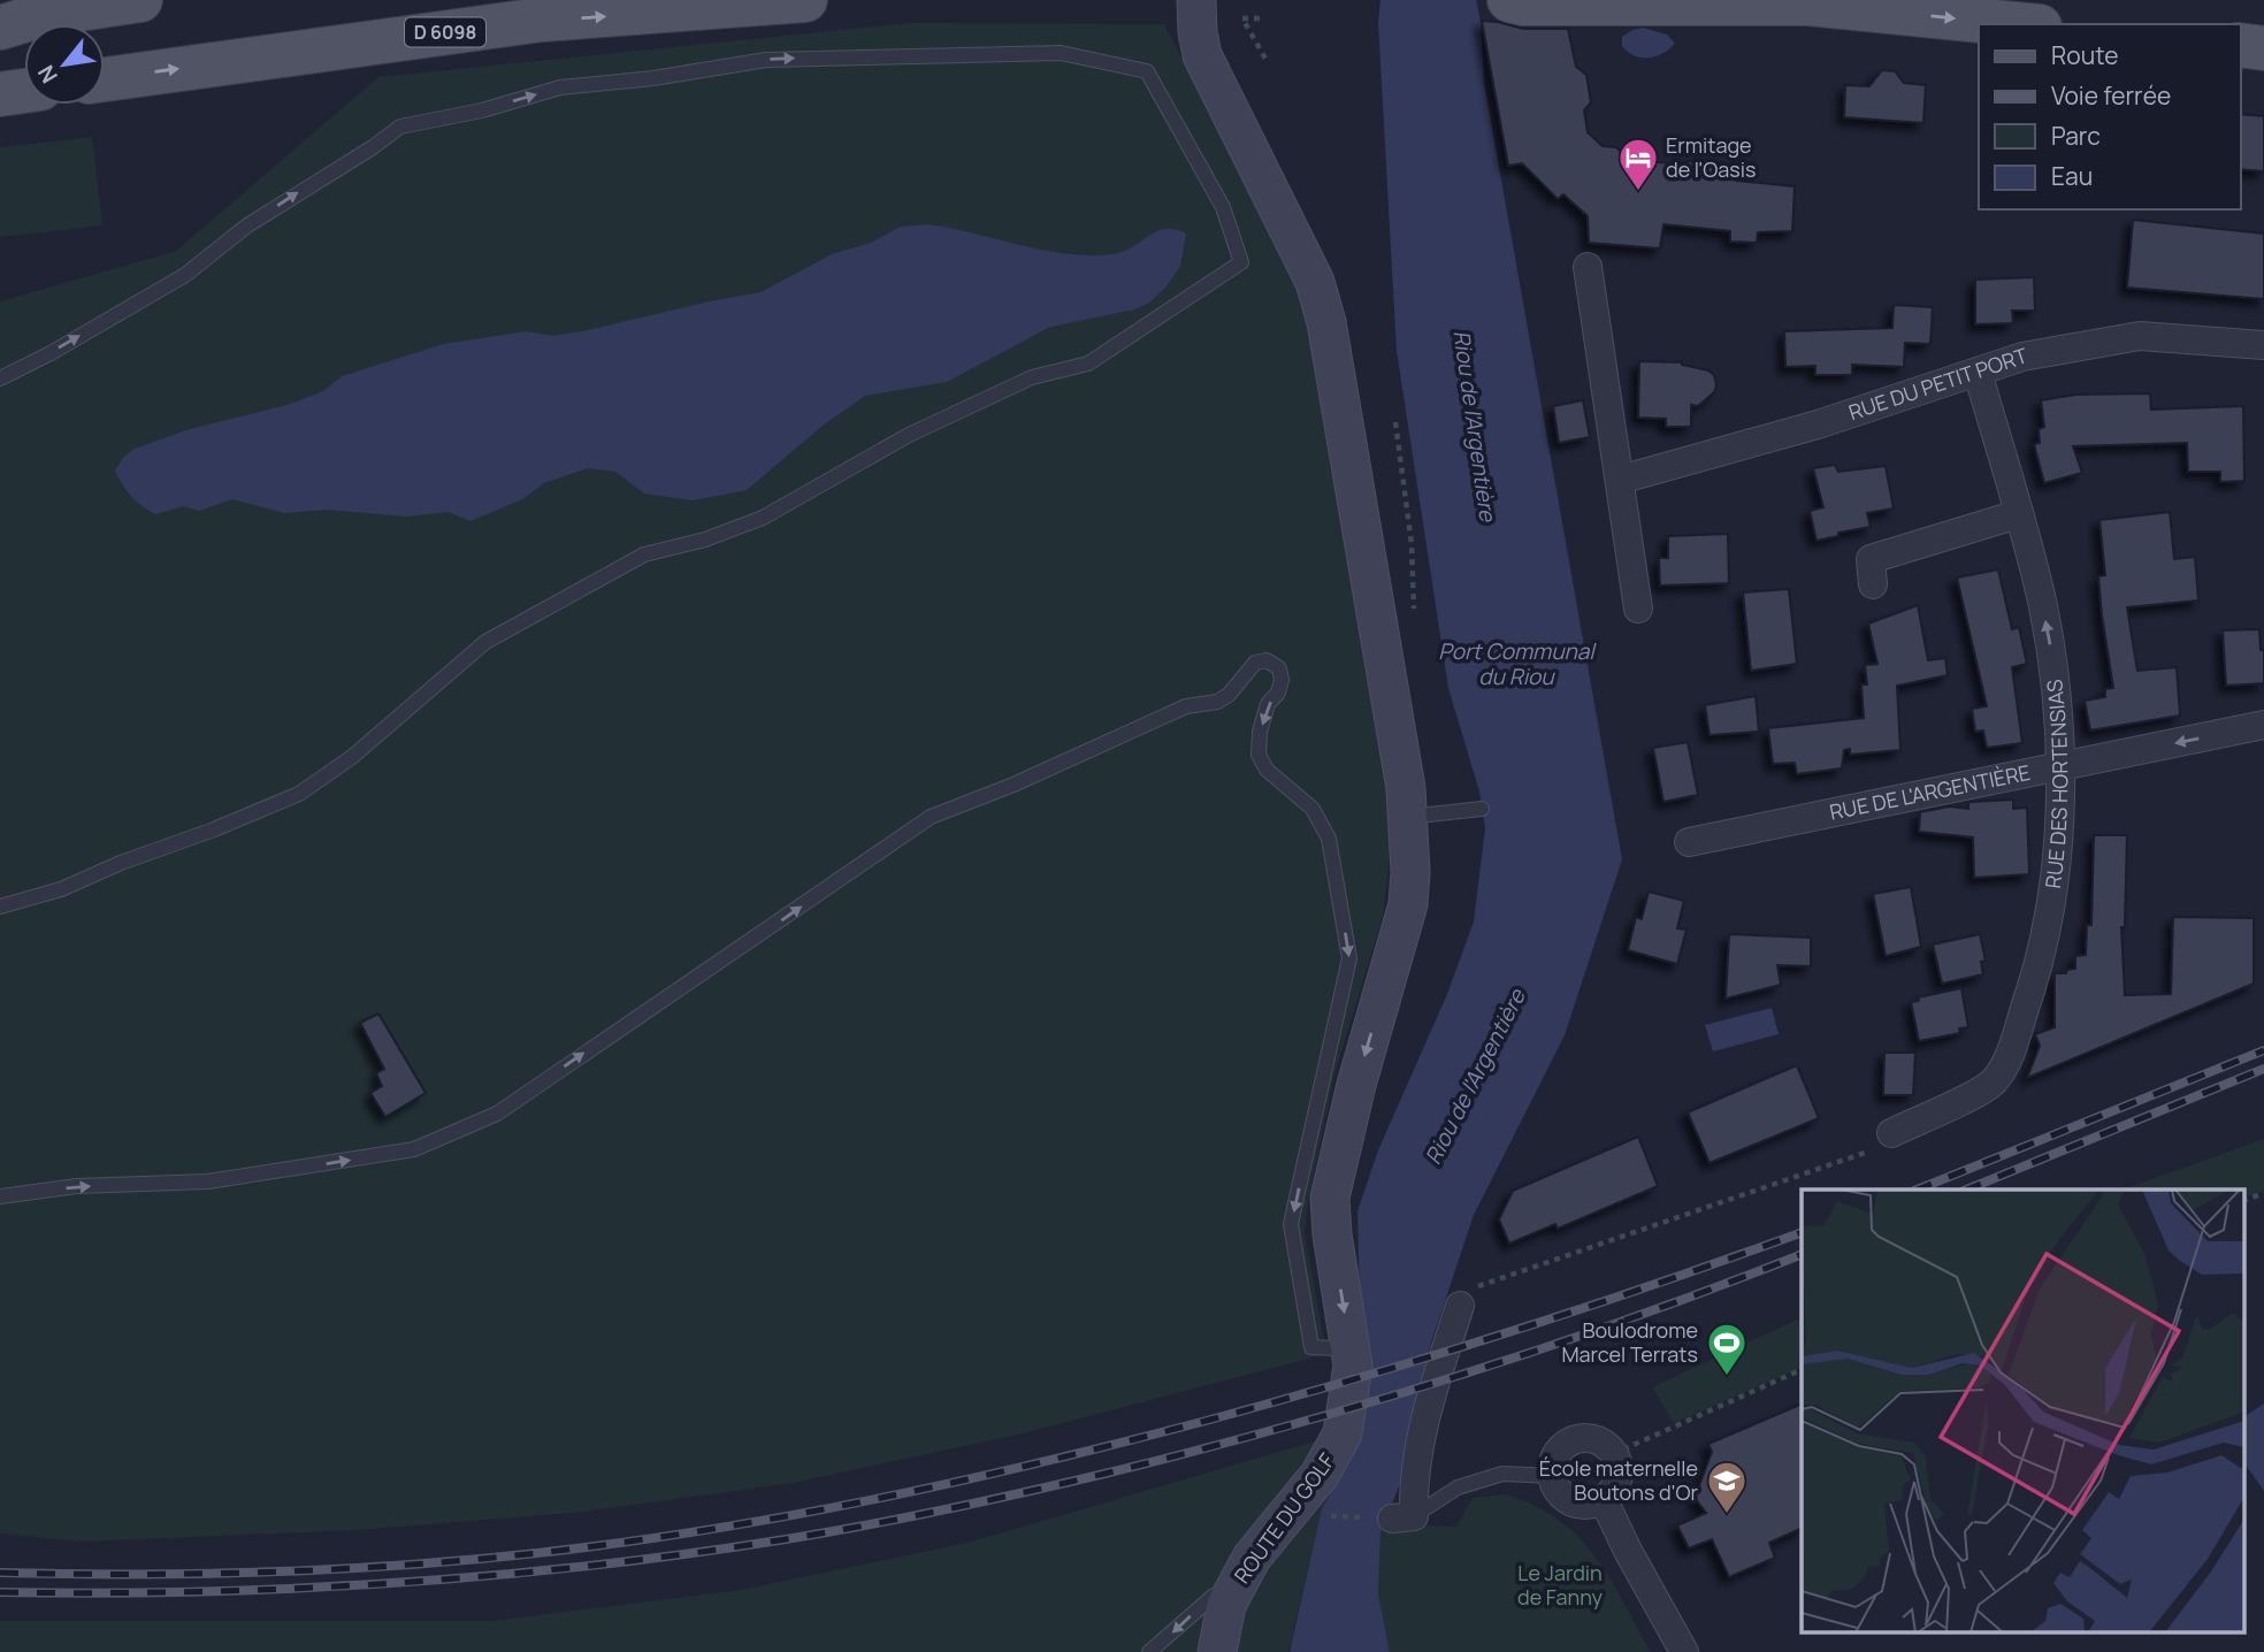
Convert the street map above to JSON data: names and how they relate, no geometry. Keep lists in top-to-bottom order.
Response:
{
  "streets": {
    "main road": ["D 6098"],
    "street": [
      "RUE DU PETIT PORT",
      "RUE DES HORTENSIAS",
      "RUE DE L'ARGENTIÈRE",
      "ROUTE DU GOLF"
    ]
  },
  "crossings": [
    ["RUE DU PETIT PORT", "RUE DES HORTENSIAS"],
    ["RUE DES HORTENSIAS", "RUE DE L'ARGENTIÈRE"]
  ],
  "one_way": ["RUE DE L'ARGENTIÈRE"],
  "water": ["Riou de l'Argentière", "Port Communal du Riou"],
  "parks": ["Le Jardin de Fanny"],
  "places": {
    "hotel": ["Ermitage de l'Oasis"],
    "sports": ["Boulodrome Marcel Terrats"],
    "school or university": ["École maternelle Boutons d'Or"]
  },
  "legend": [
    "Route",
    "Voie ferrée",
    "Parc",
    "Eau"
  ],
  "north": "bottom left"
}
